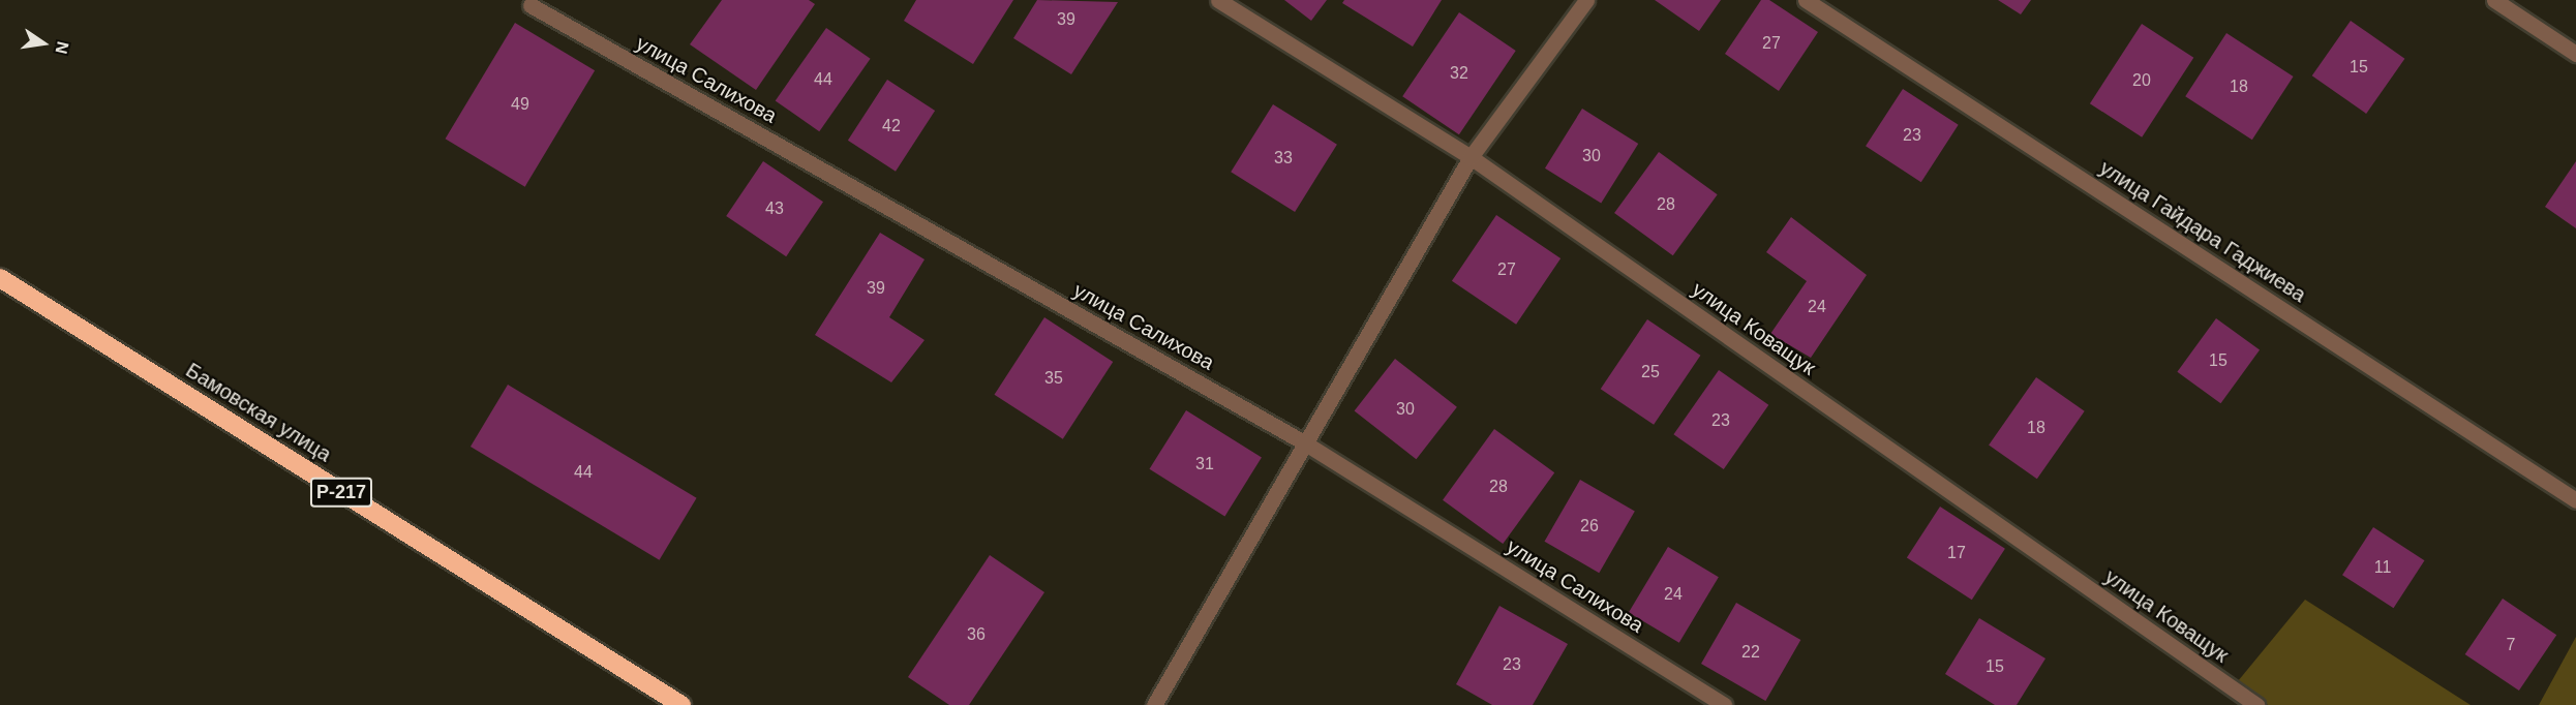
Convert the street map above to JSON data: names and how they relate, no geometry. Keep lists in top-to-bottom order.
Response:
{
  "streets": {
    "highway": ["Бамовская улица", "Р-217"],
    "street": ["улица Салихова", "улица Гайдара Гаджиева", "улица Коващук"]
  },
  "house_numbers": [
    "39",
    "27",
    "15",
    "32",
    "44",
    "20",
    "18",
    "49",
    "42",
    "23",
    "30",
    "33",
    "28",
    "43",
    "27",
    "39",
    "24",
    "15",
    "25",
    "35",
    "30",
    "23",
    "18",
    "31",
    "44",
    "28",
    "26",
    "17",
    "11",
    "24",
    "36",
    "7",
    "22",
    "23",
    "15"
  ],
  "north": "right"
}
